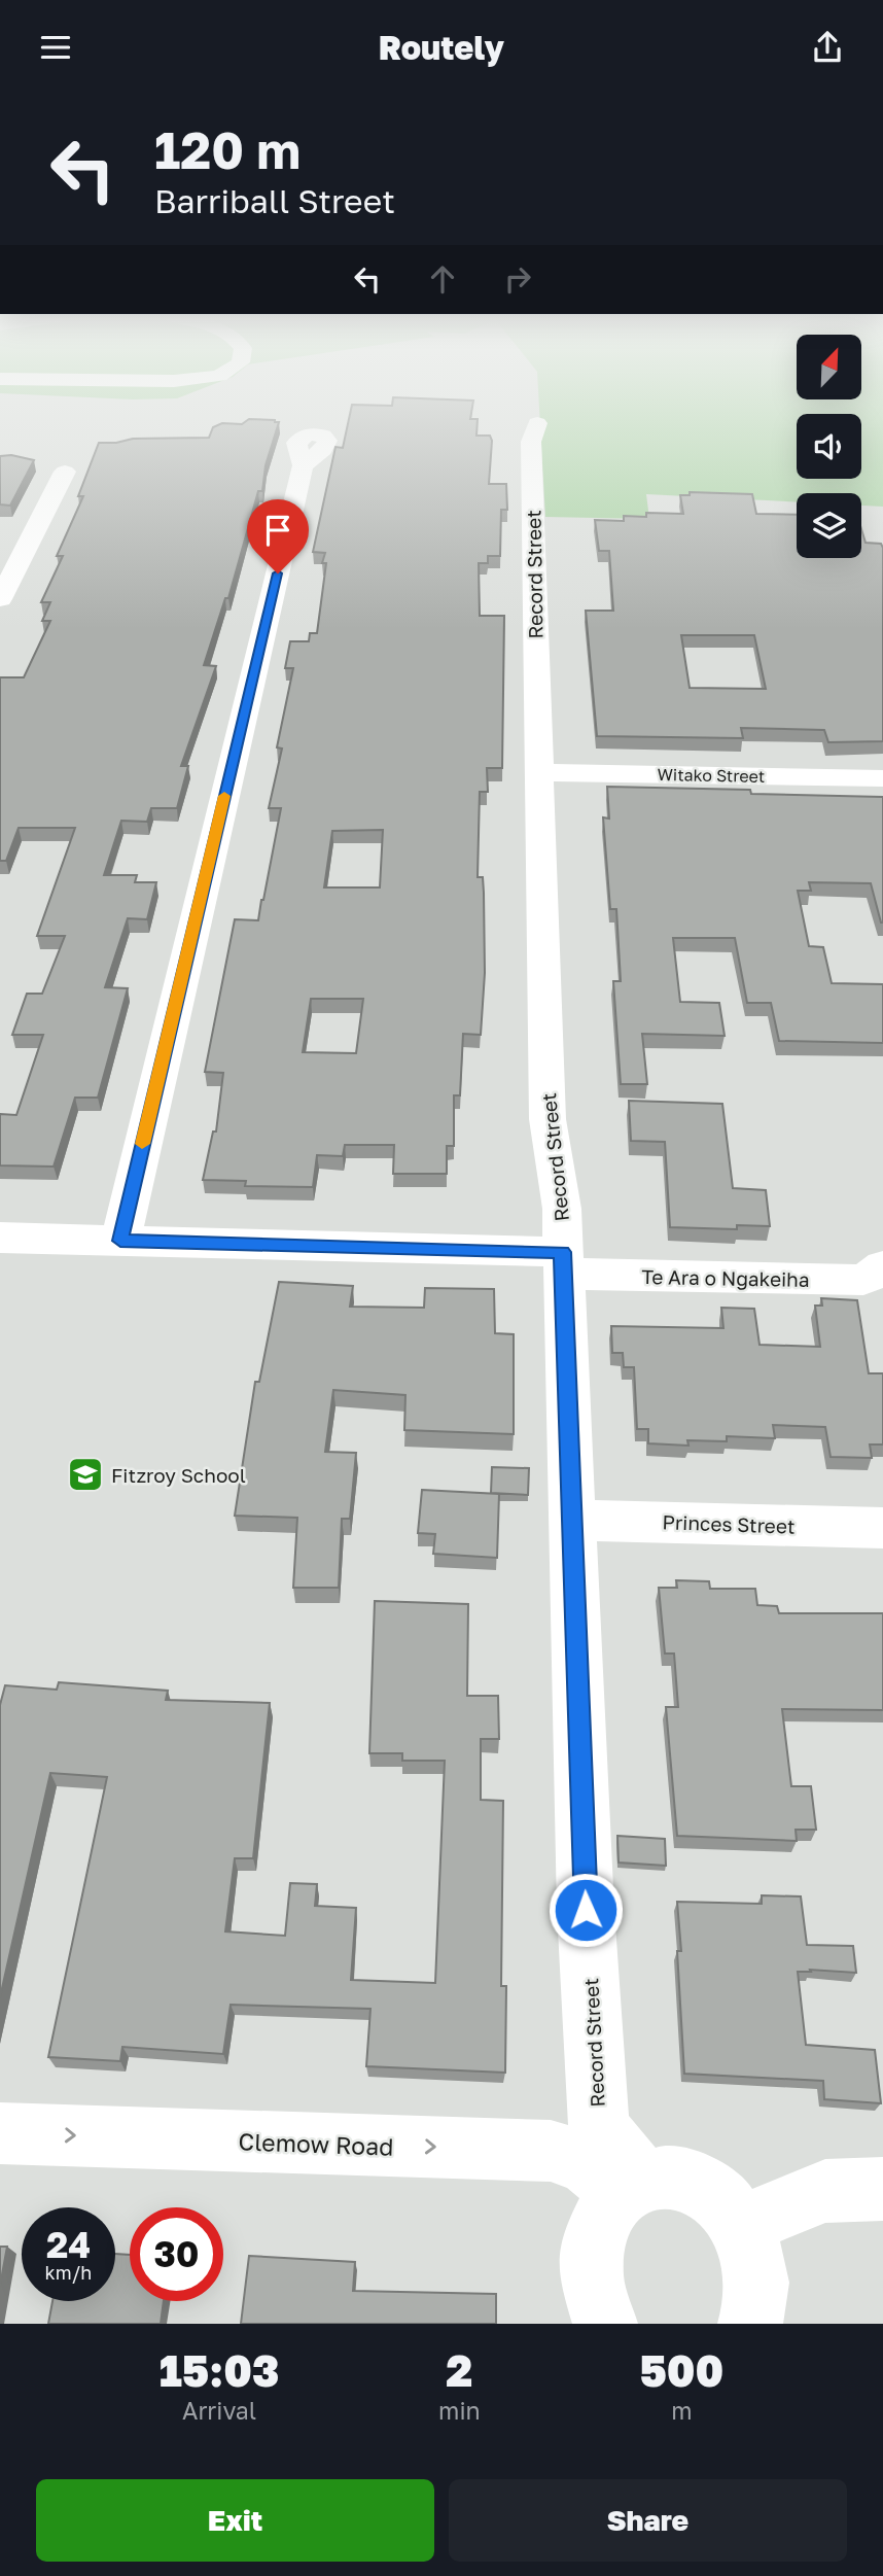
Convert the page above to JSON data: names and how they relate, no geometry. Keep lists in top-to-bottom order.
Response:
{
  "streets": {
    "street": [
      "Record Street",
      "Witako Street",
      "Te Ara o Ngakeiha",
      "Princes Street",
      "Clemow Road"
    ]
  },
  "crossings": [
    ["Record Street", "Witako Street"],
    ["Record Street", "Te Ara o Ngakeiha"],
    ["Record Street", "Princes Street"],
    ["Record Street", "Clemow Road"]
  ],
  "one_way": ["Clemow Road"],
  "places": {
    "school or university": ["Fitzroy School"]
  },
  "north": "top right",
  "page": {
    "header": "Routely",
    "turn": ["120 m", "Barriball Street"],
    "speed": "24 km/h",
    "limit": "30",
    "eta": [
      "15:03",
      "Arrival",
      "2",
      "min",
      "500",
      "m"
    ],
    "buttons": ["Exit", "Share"]
  }
}
